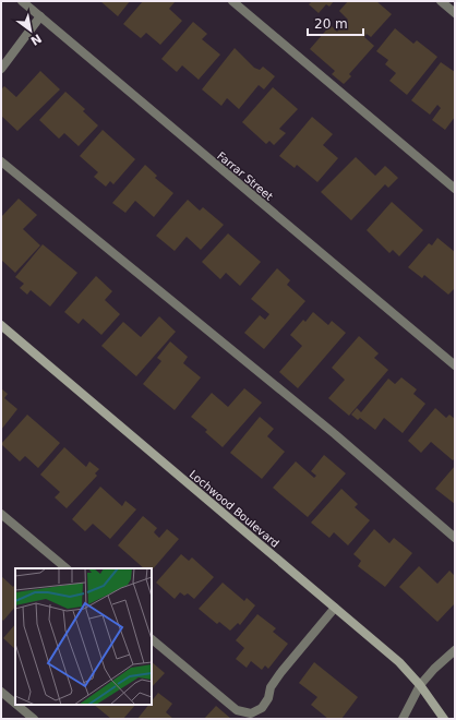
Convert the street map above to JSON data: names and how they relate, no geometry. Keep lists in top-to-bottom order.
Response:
{
  "streets": {
    "street": ["Farrar Street", "Lochwood Boulevard"]
  },
  "scale_bar": "20 m",
  "north": "bottom right"
}
